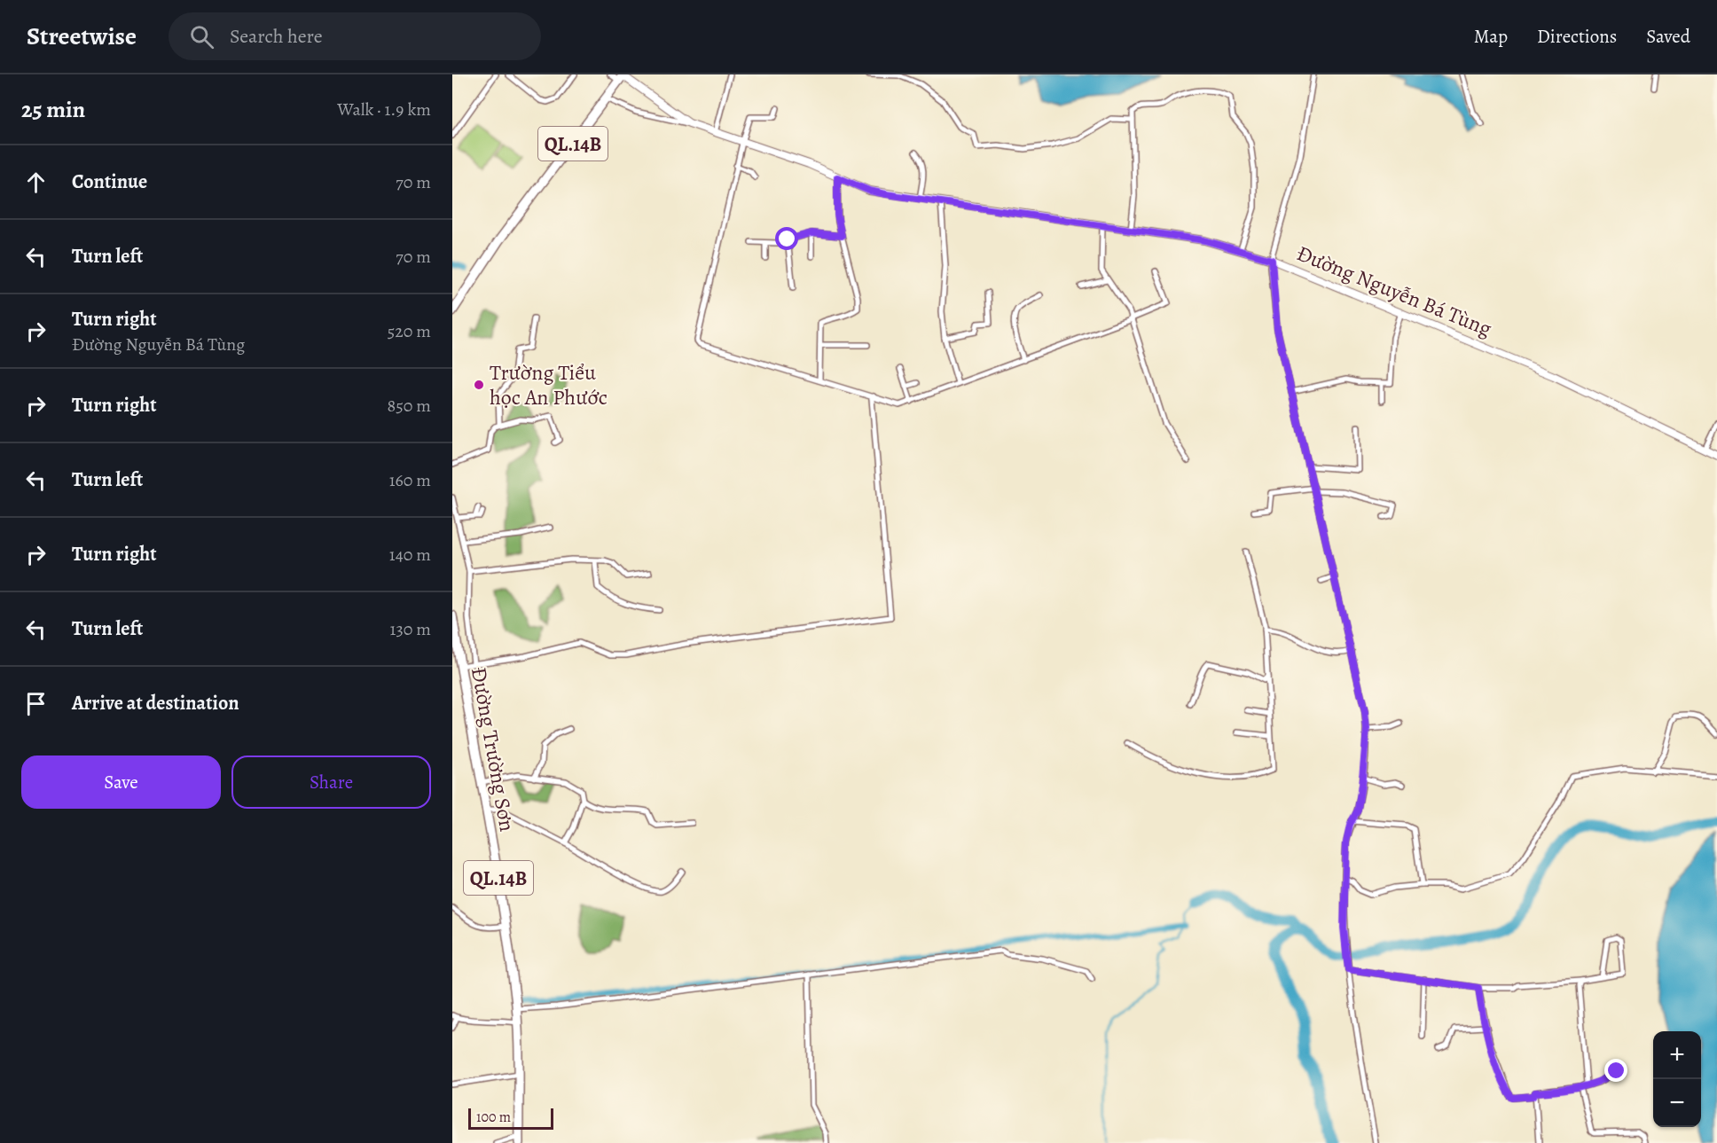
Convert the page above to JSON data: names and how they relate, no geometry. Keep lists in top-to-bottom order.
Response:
{
  "streets": {
    "highway": ["QL.14B", "Đường Trường Sơn"],
    "main road": ["Đường Nguyễn Bá Tùng"]
  },
  "crossings": [
    ["QL.14B", "Đường Nguyễn Bá Tùng"]
  ],
  "places": ["Trường Tiểu học An Phước"],
  "scale_bar": "100 m",
  "page": {
    "header": "Streetwise",
    "search": "Search here",
    "nav": ["Map", "Directions", "Saved"],
    "heading": ["25 min", "Walk · 1.9 km"],
    "list": [
      ["Continue", "70 m"],
      ["Turn left", "70 m"],
      ["Turn right", "Đường Nguyễn Bá Tùng", "520 m"],
      ["Turn right", "850 m"],
      ["Turn left", "160 m"],
      ["Turn right", "140 m"],
      ["Turn left", "130 m"],
      "Arrive at destination"
    ],
    "buttons": ["Save", "Share"],
    "map_buttons": ["+", "−"],
    "scale": "100 m"
  }
}
